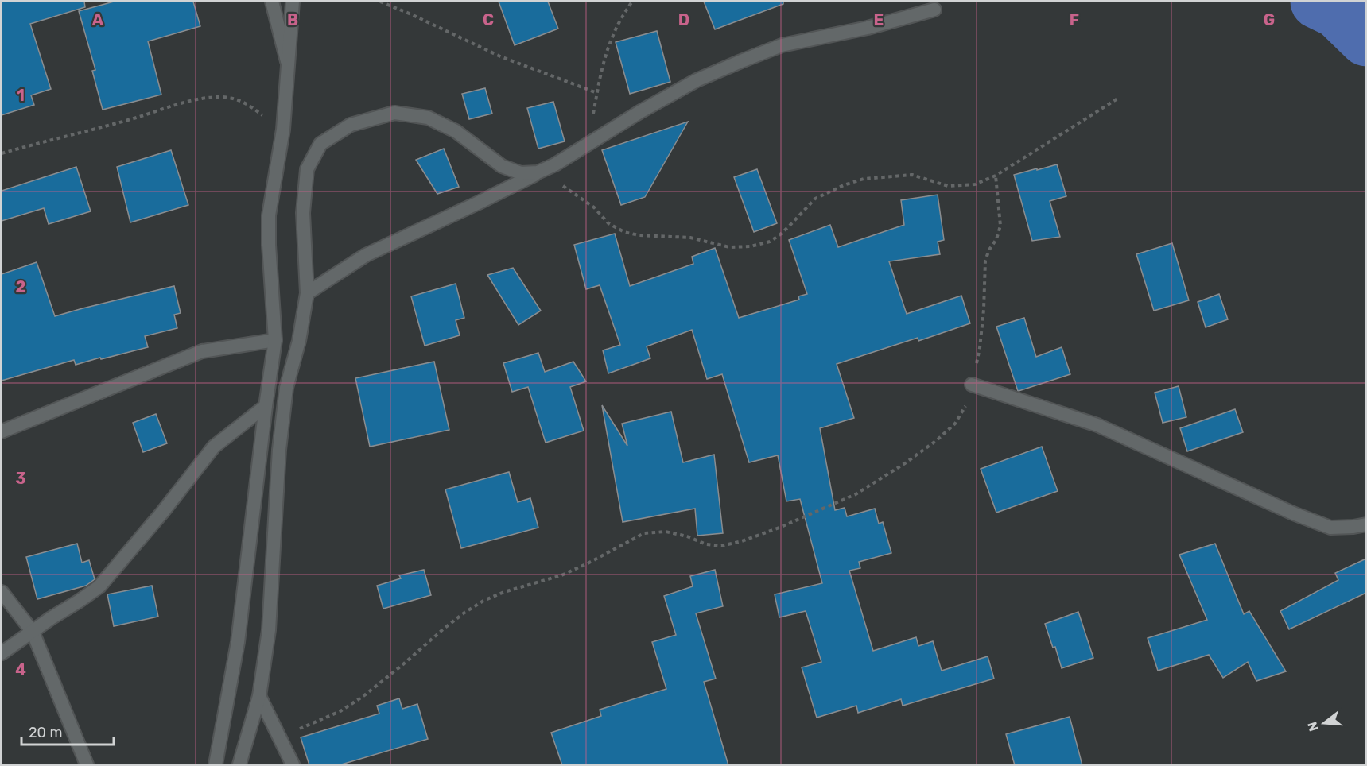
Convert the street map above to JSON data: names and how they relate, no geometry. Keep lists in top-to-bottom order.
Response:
{
  "scale_bar": "20 m",
  "north": "left",
  "grid": {
    "columns": [
      "A",
      "B",
      "C",
      "D",
      "E",
      "F",
      "G"
    ],
    "rows": [
      "1",
      "2",
      "3",
      "4"
    ]
  }
}
